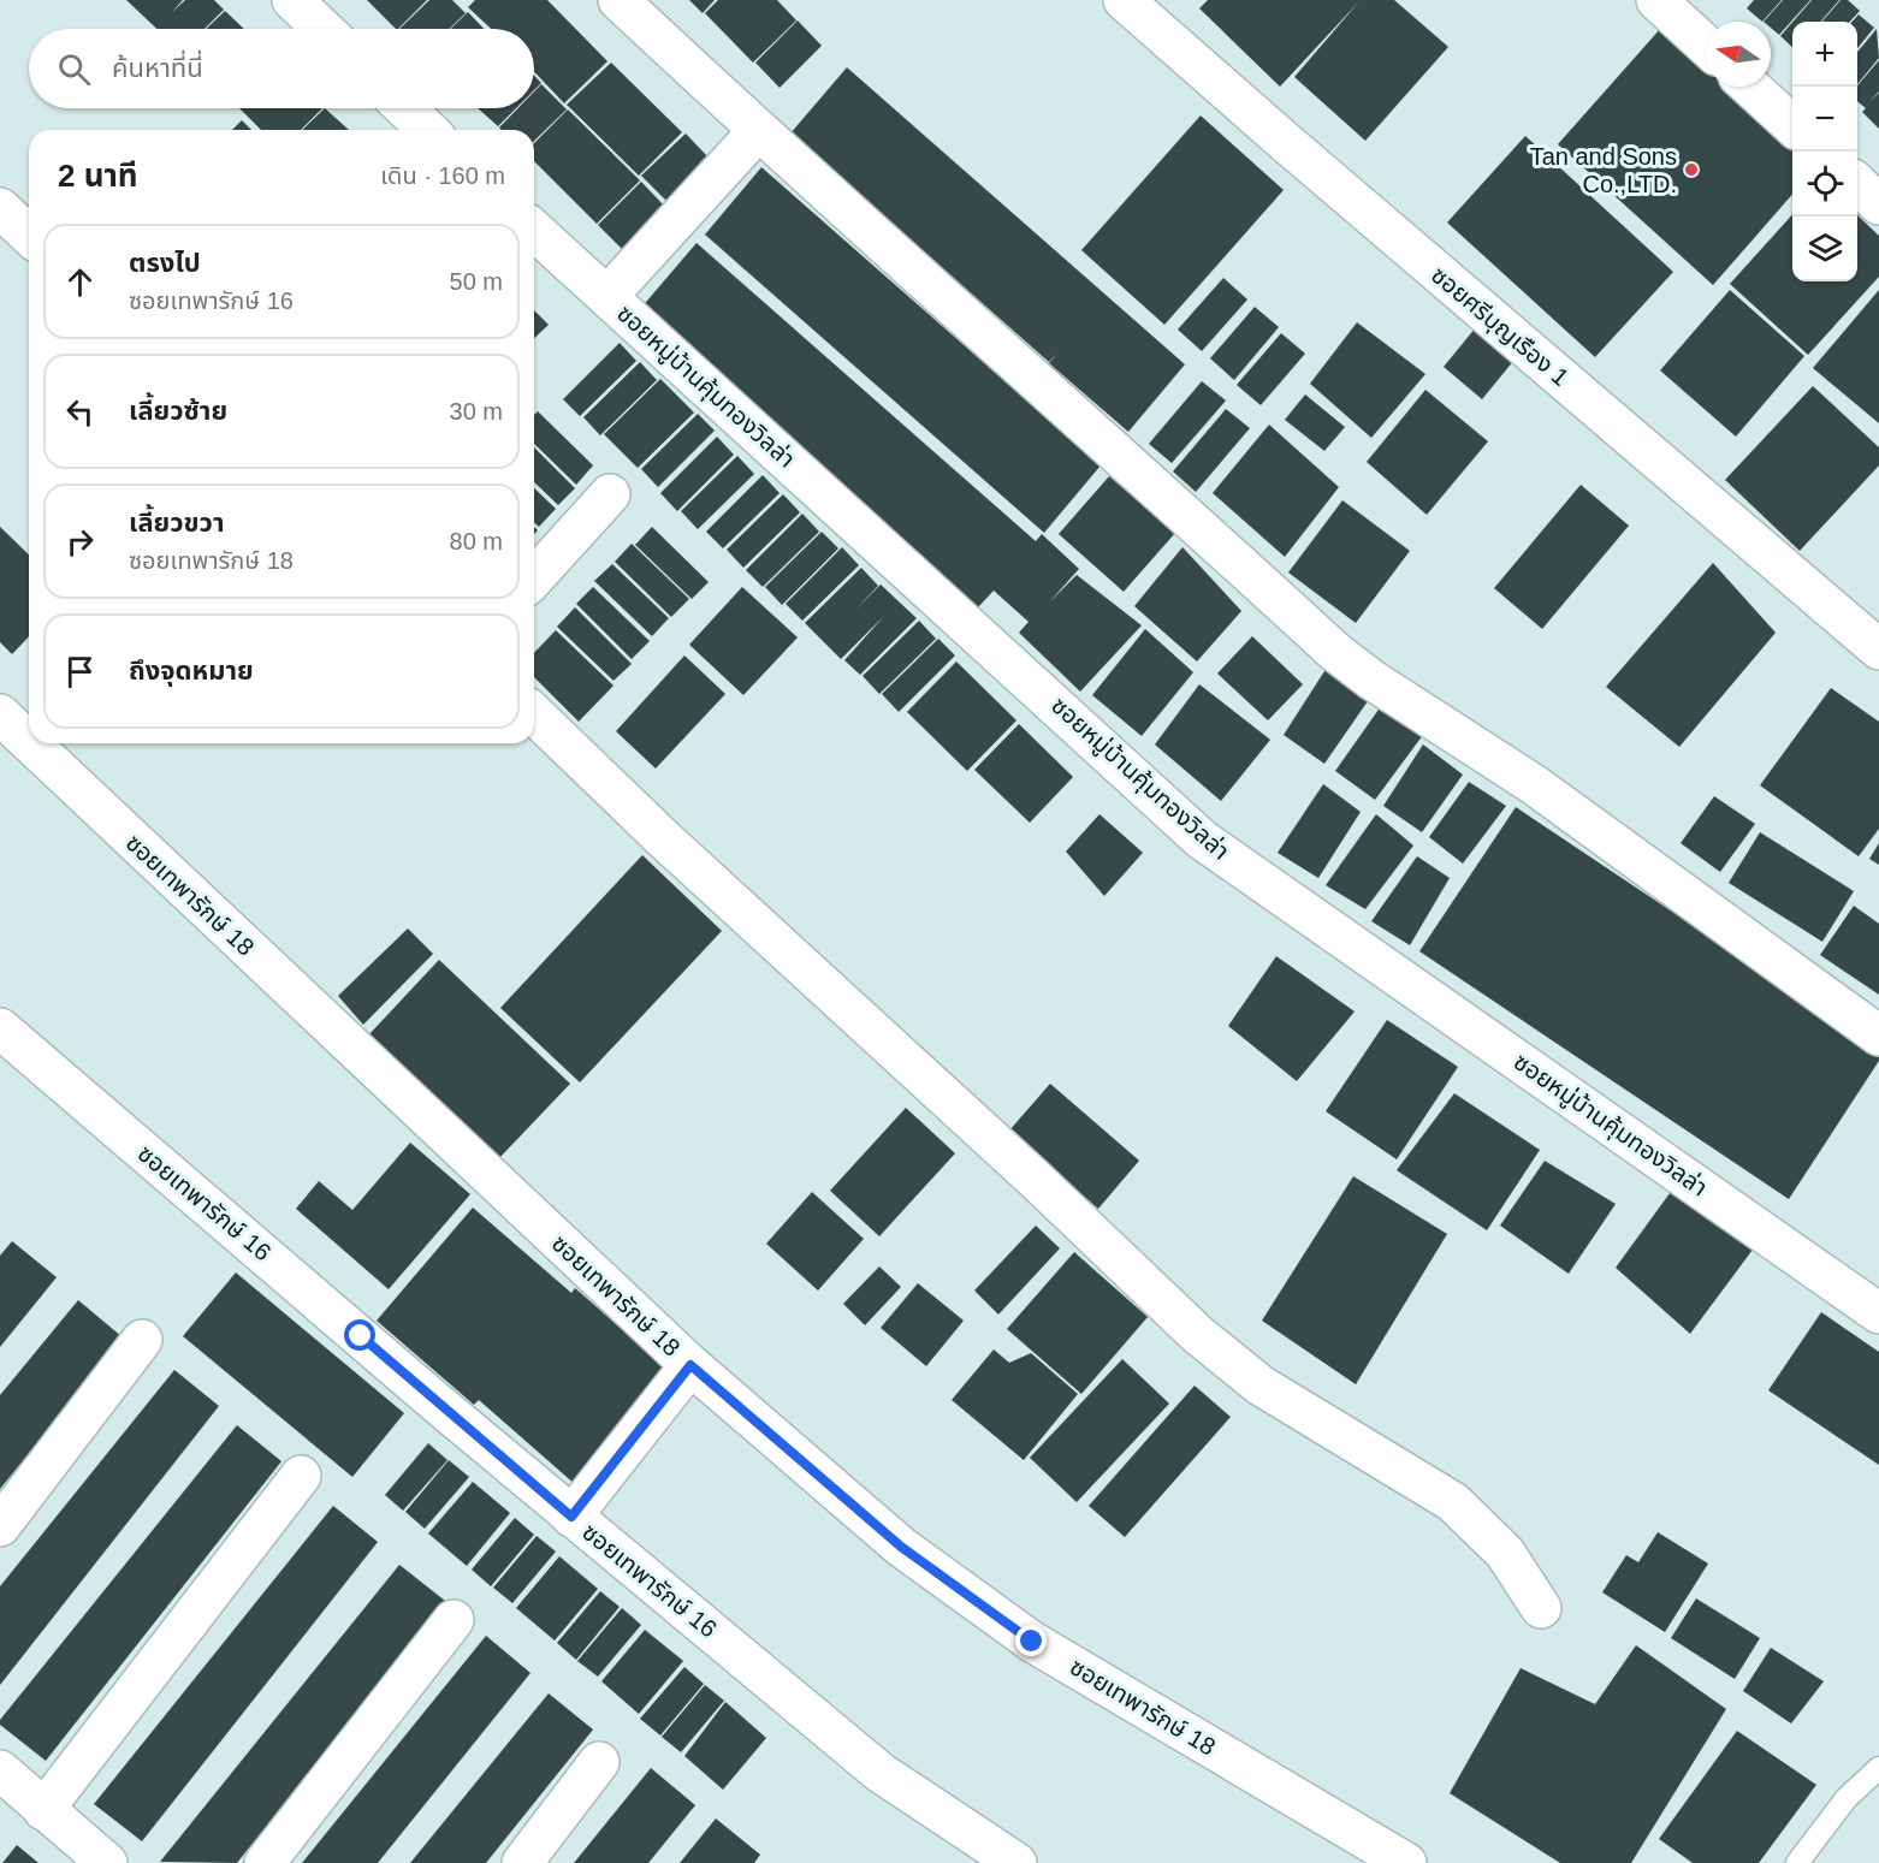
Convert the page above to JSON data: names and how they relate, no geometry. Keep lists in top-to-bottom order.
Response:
{
  "streets": {
    "street": [
      "ซอยศรีบุญเรือง 1",
      "ซอยหมู่บ้านคุ้มทองวิลล่า",
      "ซอยเทพารักษ์ 18",
      "ซอยเทพารักษ์ 16"
    ]
  },
  "places": ["Tan and Sons Co.,LTD."],
  "north": "left",
  "page": {
    "map_buttons": ["+", "−"],
    "search": "ค้นหาที่นี่",
    "heading": ["2 นาที", "เดิน · 160 m"],
    "list": [
      ["ตรงไป", "ซอยเทพารักษ์ 16", "50 m"],
      ["เลี้ยวซ้าย", "30 m"],
      ["เลี้ยวขวา", "ซอยเทพารักษ์ 18", "80 m"],
      "ถึงจุดหมาย"
    ]
  }
}
